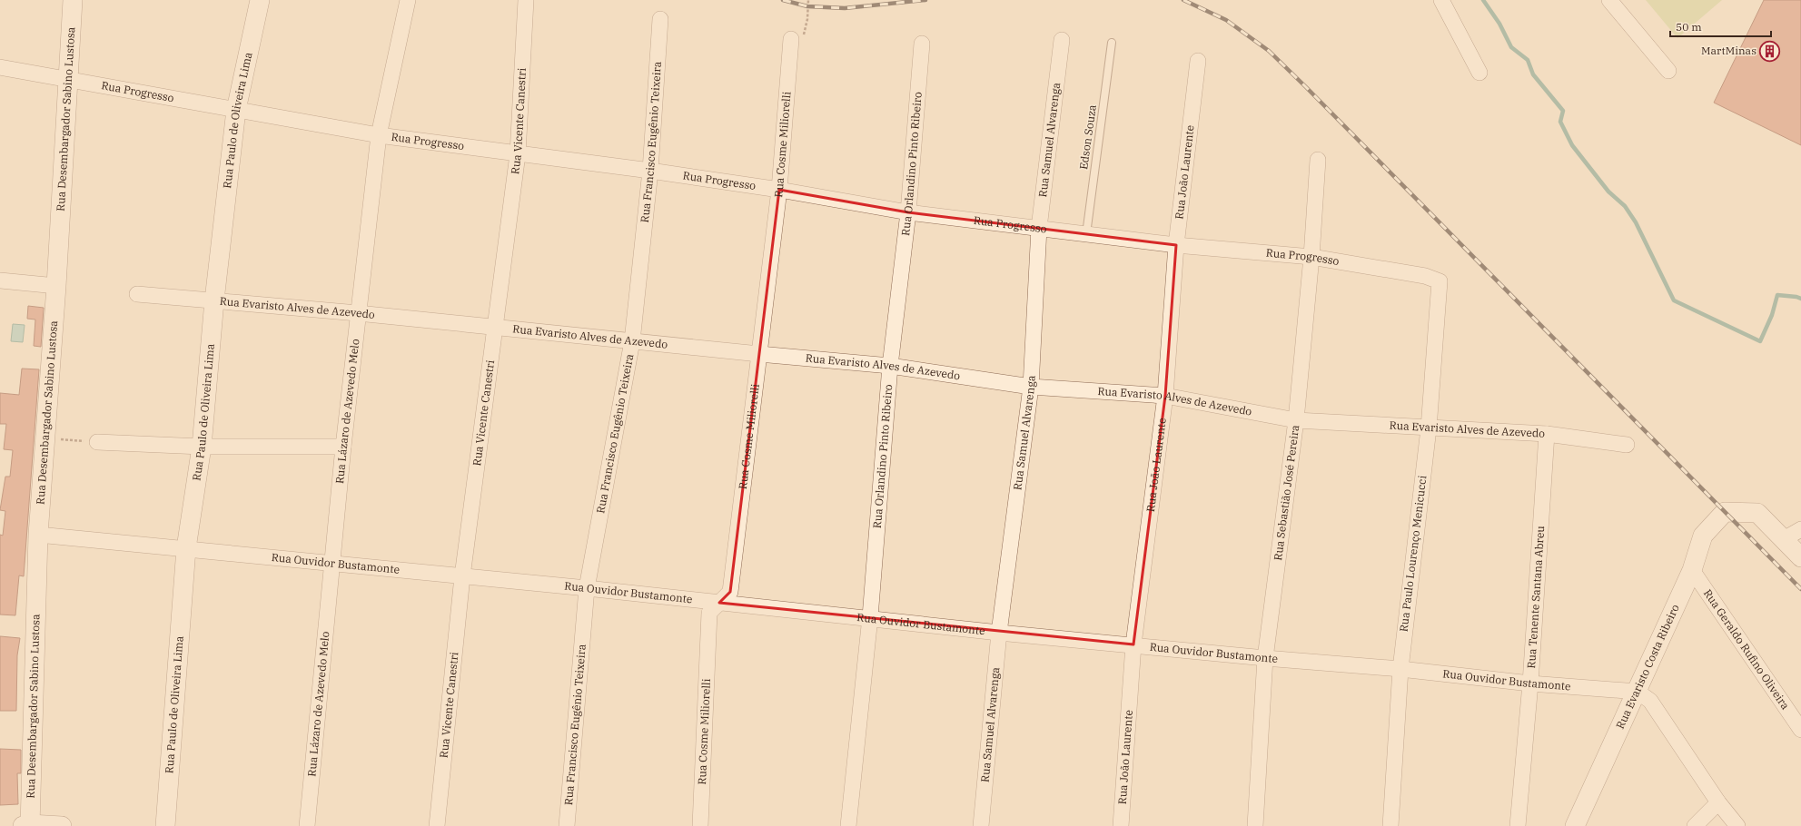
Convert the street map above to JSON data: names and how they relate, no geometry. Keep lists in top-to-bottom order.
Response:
{
  "streets": {
    "street": [
      "Rua Progresso",
      "Rua Desembargador Sabino Lustosa",
      "Rua Paulo de Oliveira Lima",
      "Rua Vicente Canestri",
      "Rua Samuel Alvarenga",
      "Rua Francisco Eugênio Teixeira",
      "Rua Cosme Miliorelli",
      "Rua Orlandino Pinto Ribeiro",
      "Rua João Laurente",
      "Rua Evaristo Alves de Azevedo",
      "Rua Lázaro de Azevedo Melo",
      "Rua Sebastião José Pereira",
      "Rua Paulo Lourenço Menicucci",
      "Rua Ouvidor Bustamonte",
      "Rua Tenente Santana Abreu",
      "Rua Geraldo Rufino Oliveira",
      "Rua Evaristo Costa Ribeiro"
    ],
    "lane": ["Edson Souza"]
  },
  "crossings": [
    ["Rua Progresso", "Rua Desembargador Sabino Lustosa"],
    ["Rua Progresso", "Rua Paulo de Oliveira Lima"],
    ["Rua Progresso", "Rua Vicente Canestri"],
    ["Rua Progresso", "Edson Souza"],
    ["Rua Progresso", "Rua Samuel Alvarenga"],
    ["Rua Progresso", "Rua Francisco Eugênio Teixeira"],
    ["Rua Progresso", "Rua Cosme Miliorelli"],
    ["Rua Progresso", "Rua Orlandino Pinto Ribeiro"],
    ["Rua Progresso", "Rua João Laurente"],
    ["Rua Progresso", "Rua Lázaro de Azevedo Melo"],
    ["Rua Progresso", "Rua Sebastião José Pereira"],
    ["Rua Progresso", "Rua Paulo Lourenço Menicucci"],
    ["Rua Desembargador Sabino Lustosa", "Rua Ouvidor Bustamonte"],
    ["Rua Paulo de Oliveira Lima", "Rua Evaristo Alves de Azevedo"],
    ["Rua Paulo de Oliveira Lima", "Rua Ouvidor Bustamonte"],
    ["Rua Vicente Canestri", "Rua Evaristo Alves de Azevedo"],
    ["Rua Vicente Canestri", "Rua Ouvidor Bustamonte"],
    ["Rua Samuel Alvarenga", "Rua Evaristo Alves de Azevedo"],
    ["Rua Samuel Alvarenga", "Rua Ouvidor Bustamonte"],
    ["Rua Francisco Eugênio Teixeira", "Rua Evaristo Alves de Azevedo"],
    ["Rua Francisco Eugênio Teixeira", "Rua Ouvidor Bustamonte"],
    ["Rua Cosme Miliorelli", "Rua Evaristo Alves de Azevedo"],
    ["Rua Cosme Miliorelli", "Rua Ouvidor Bustamonte"],
    ["Rua Orlandino Pinto Ribeiro", "Rua Evaristo Alves de Azevedo"],
    ["Rua Orlandino Pinto Ribeiro", "Rua Ouvidor Bustamonte"],
    ["Rua João Laurente", "Rua Evaristo Alves de Azevedo"],
    ["Rua João Laurente", "Rua Ouvidor Bustamonte"],
    ["Rua Evaristo Alves de Azevedo", "Rua Lázaro de Azevedo Melo"],
    ["Rua Evaristo Alves de Azevedo", "Rua Sebastião José Pereira"],
    ["Rua Evaristo Alves de Azevedo", "Rua Paulo Lourenço Menicucci"],
    ["Rua Evaristo Alves de Azevedo", "Rua Tenente Santana Abreu"],
    ["Rua Lázaro de Azevedo Melo", "Rua Ouvidor Bustamonte"],
    ["Rua Sebastião José Pereira", "Rua Ouvidor Bustamonte"],
    ["Rua Paulo Lourenço Menicucci", "Rua Ouvidor Bustamonte"],
    ["Rua Ouvidor Bustamonte", "Rua Tenente Santana Abreu"],
    ["Rua Ouvidor Bustamonte", "Rua Evaristo Costa Ribeiro"],
    ["Rua Geraldo Rufino Oliveira", "Rua Evaristo Costa Ribeiro"]
  ],
  "places": {
    "building": ["MartMinas"]
  },
  "scale_bar": "50 m"
}
